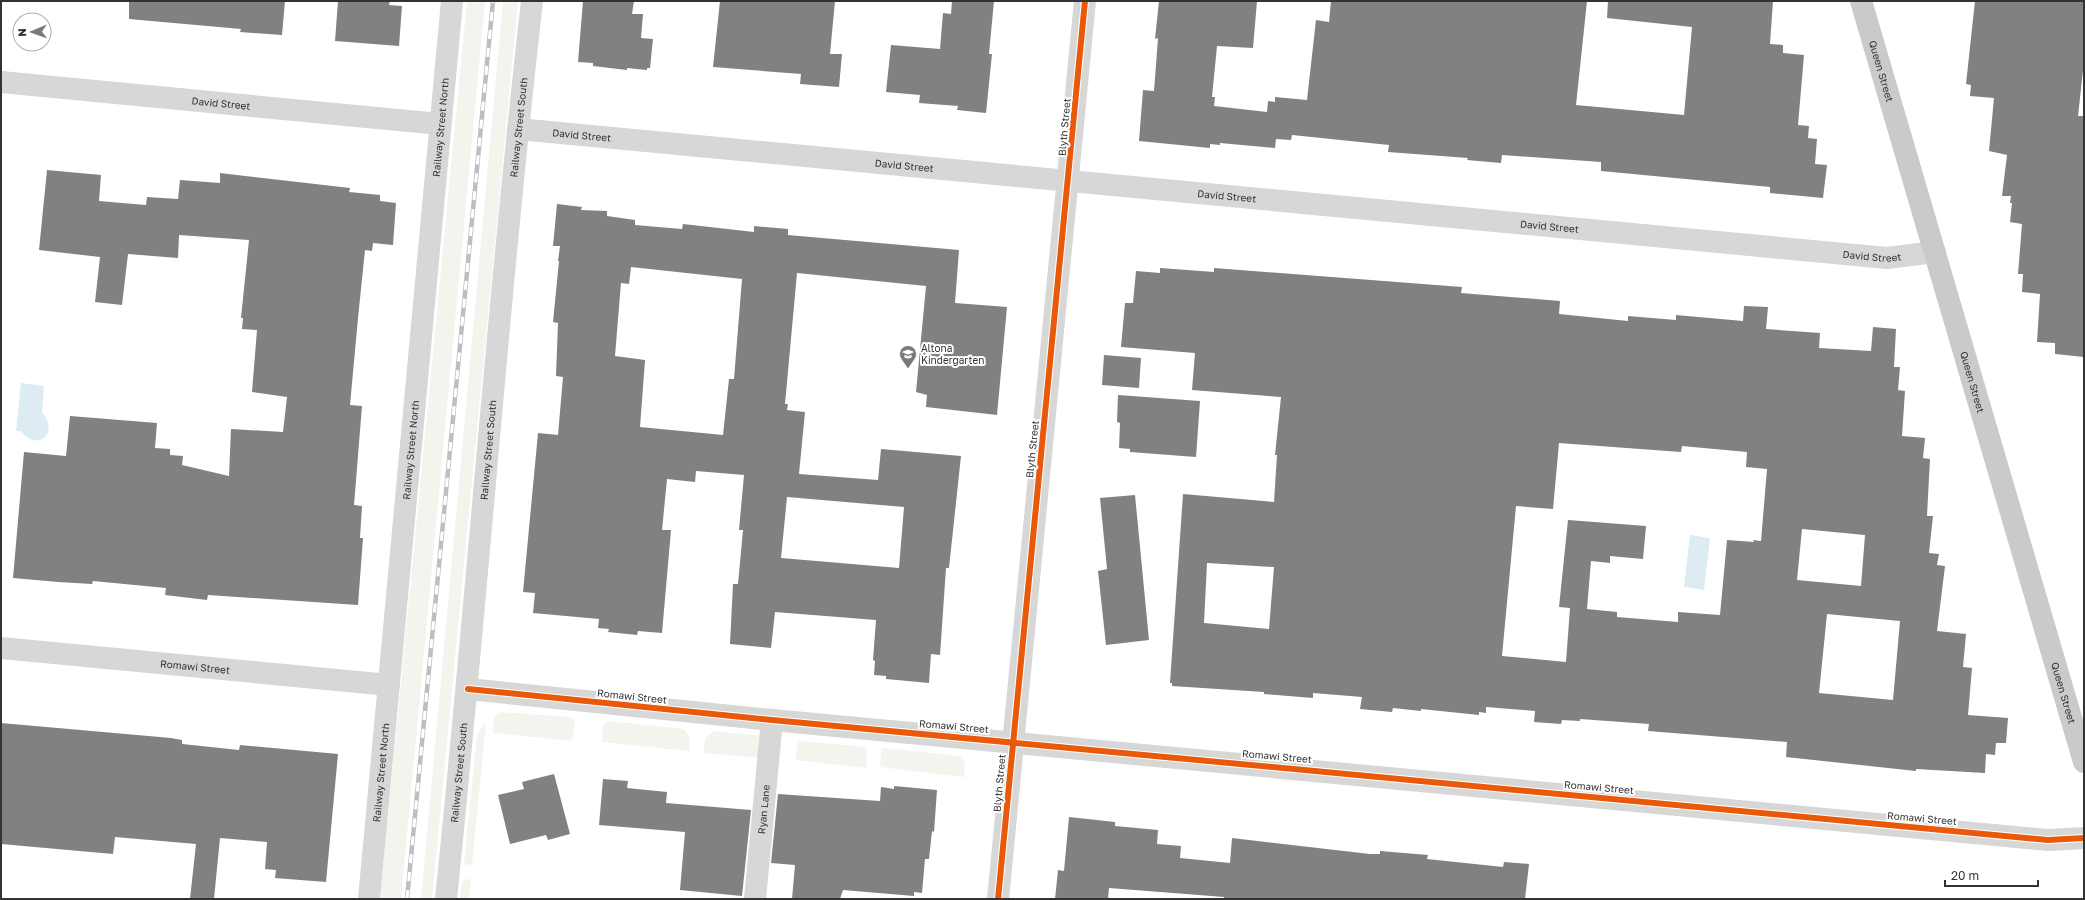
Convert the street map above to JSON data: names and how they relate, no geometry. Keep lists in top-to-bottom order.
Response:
{
  "streets": {
    "main road": ["Queen Street"],
    "street": [
      "David Street",
      "Railway Street North",
      "Railway Street South",
      "Blyth Street",
      "Romawi Street",
      "Ryan Lane"
    ]
  },
  "crossings": [
    ["Queen Street", "David Street"],
    ["David Street", "Railway Street North"],
    ["David Street", "Railway Street South"],
    ["David Street", "Blyth Street"],
    ["Railway Street North", "Romawi Street"],
    ["Railway Street South", "Romawi Street"],
    ["Blyth Street", "Romawi Street"],
    ["Romawi Street", "Ryan Lane"]
  ],
  "places": {
    "school or university": ["Altona Kindergarten"]
  },
  "scale_bar": "20 m",
  "north": "left"
}
